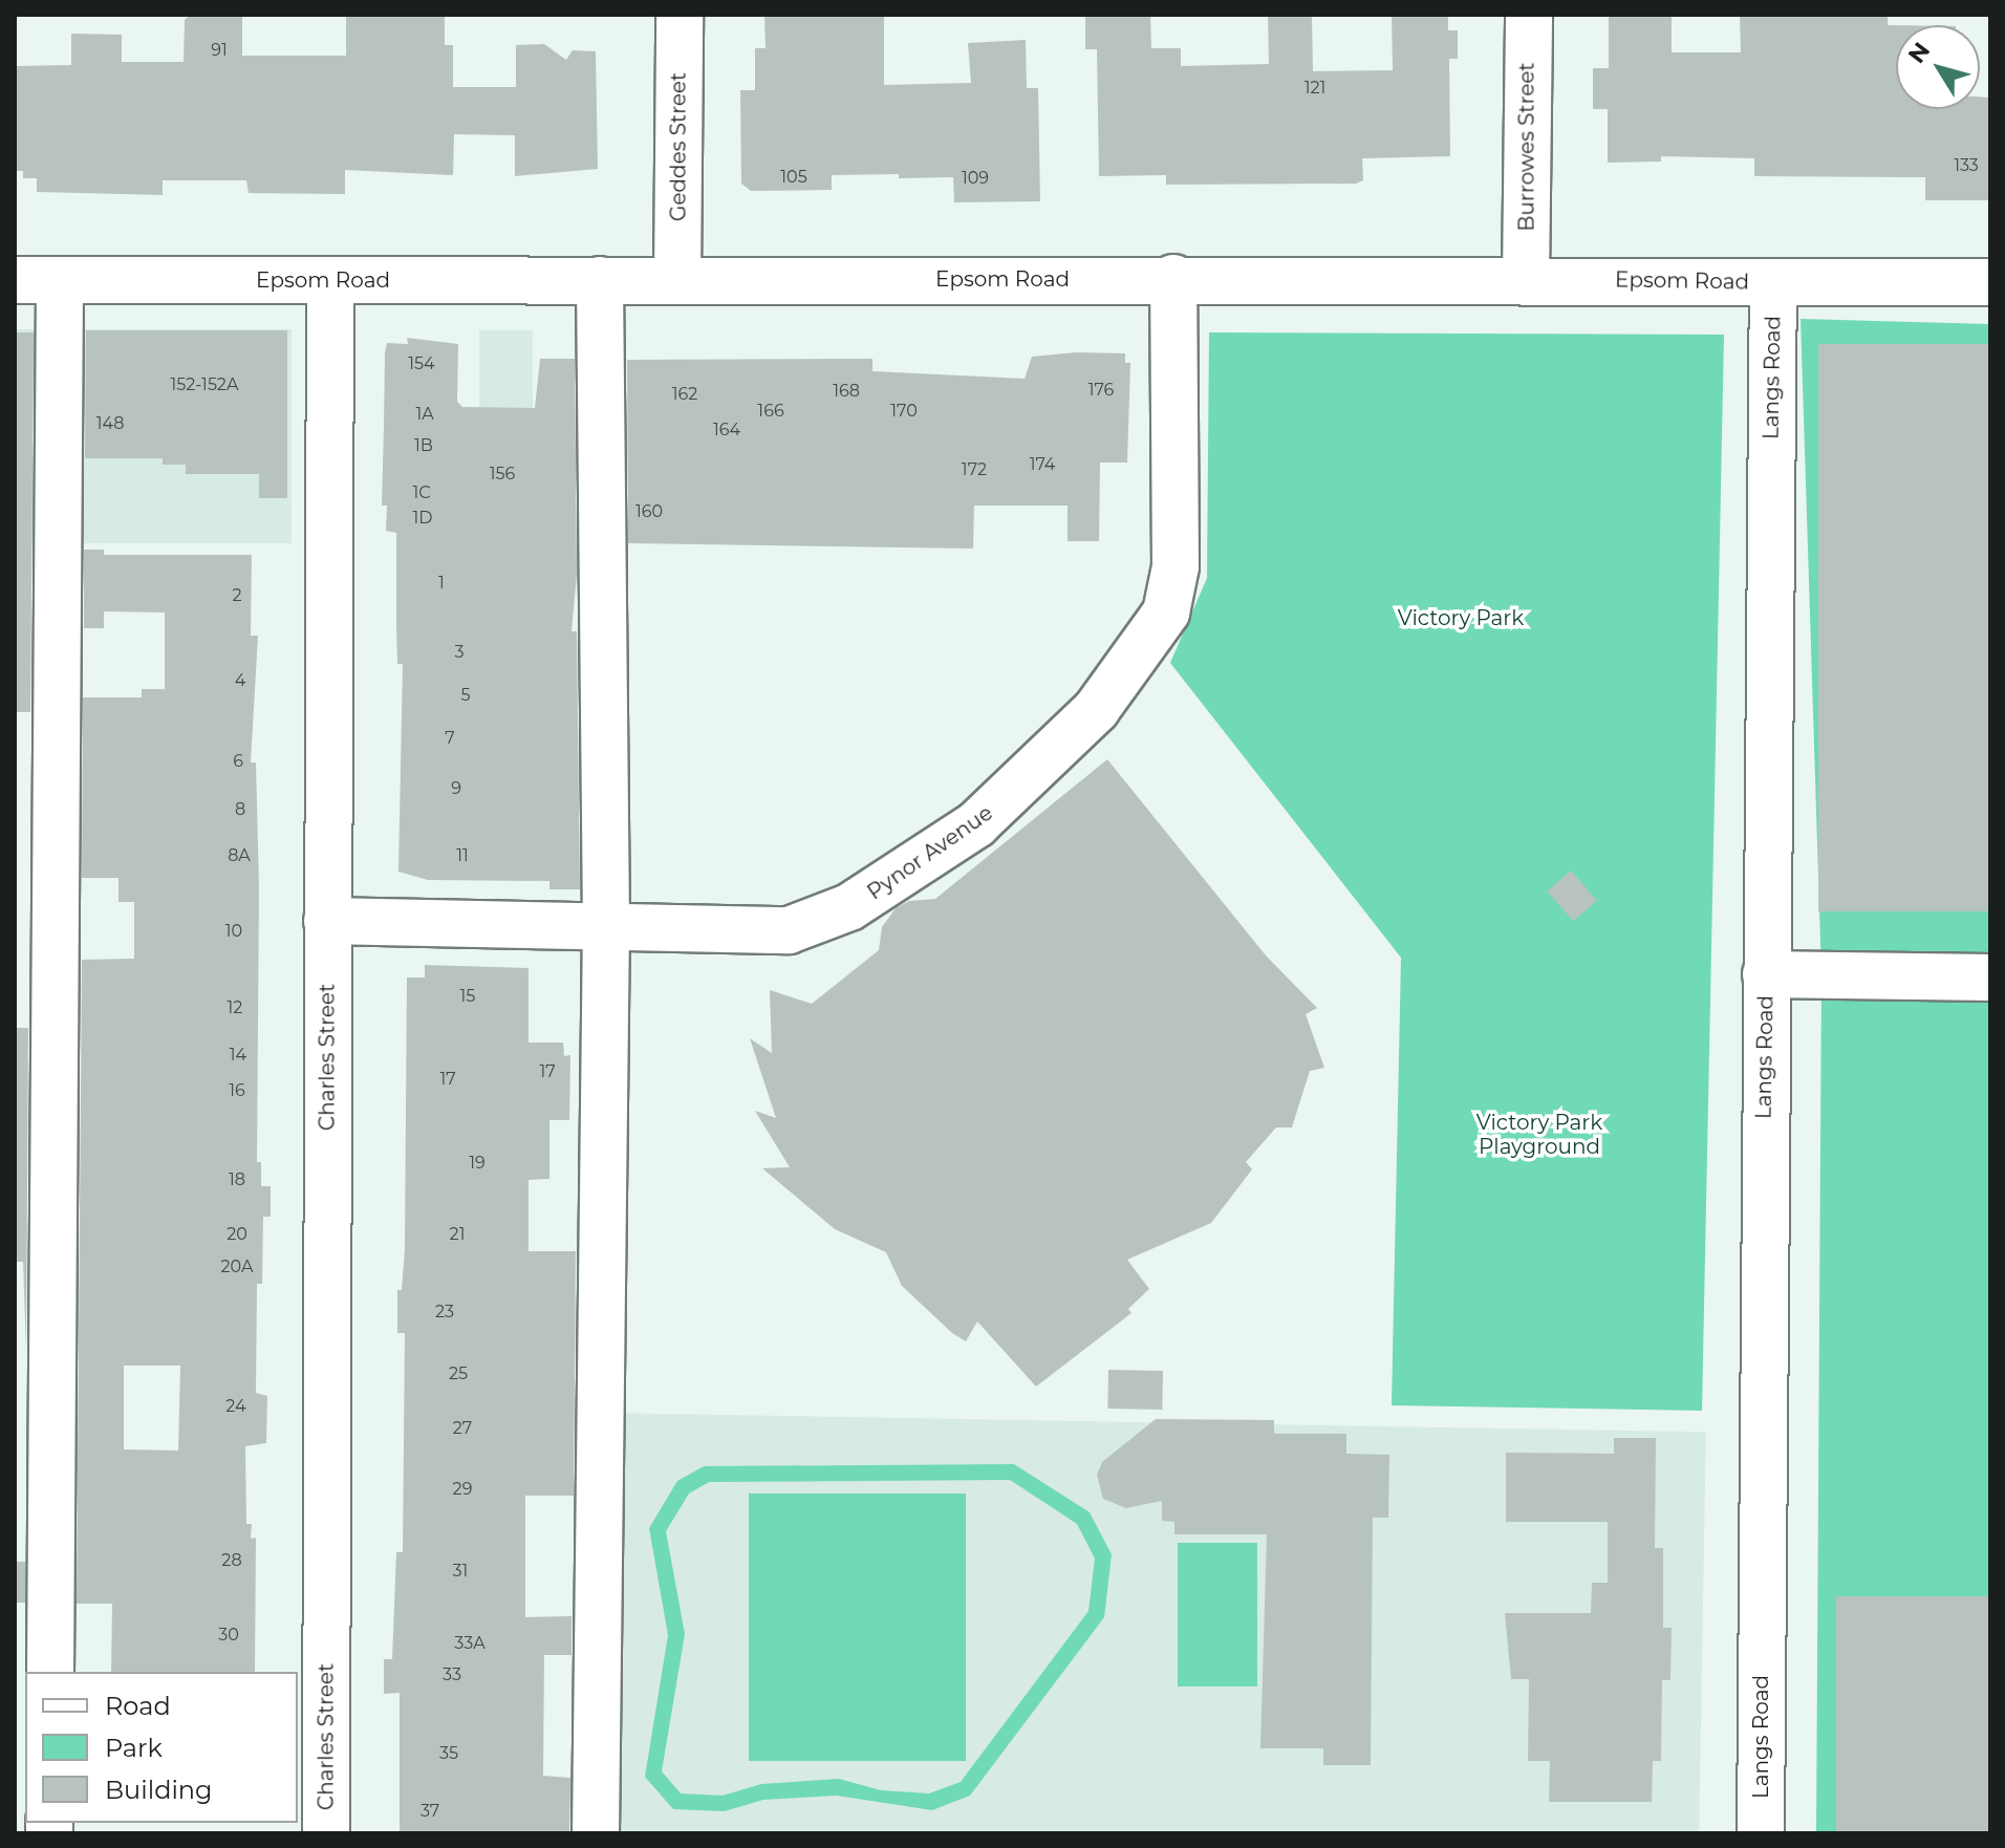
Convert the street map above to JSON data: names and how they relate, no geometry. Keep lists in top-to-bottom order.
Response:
{
  "streets": {
    "main road": [
      "Geddes Street",
      "Burrowes Street",
      "Epsom Road",
      "Langs Road",
      "Pynor Avenue",
      "Charles Street"
    ]
  },
  "crossings": [
    ["Geddes Street", "Epsom Road"],
    ["Burrowes Street", "Epsom Road"],
    ["Epsom Road", "Langs Road"],
    ["Epsom Road", "Pynor Avenue"],
    ["Epsom Road", "Charles Street"],
    ["Pynor Avenue", "Charles Street"]
  ],
  "parks": ["Victory Park", "Victory Park Playground"],
  "house_numbers": [
    "91",
    "121",
    "133",
    "105",
    "109",
    "154",
    "152-152A",
    "176",
    "168",
    "162",
    "166",
    "170",
    "1A",
    "148",
    "164",
    "1B",
    "174",
    "172",
    "156",
    "1C",
    "160",
    "1D",
    "1",
    "2",
    "3",
    "4",
    "5",
    "7",
    "6",
    "9",
    "8",
    "8A",
    "11",
    "10",
    "15",
    "12",
    "14",
    "17",
    "17",
    "16",
    "19",
    "18",
    "20",
    "21",
    "20A",
    "23",
    "25",
    "24",
    "27",
    "29",
    "28",
    "31",
    "30",
    "33A",
    "33",
    "35",
    "37"
  ],
  "legend": ["Road", "Park", "Building"],
  "north": "top left"
}
